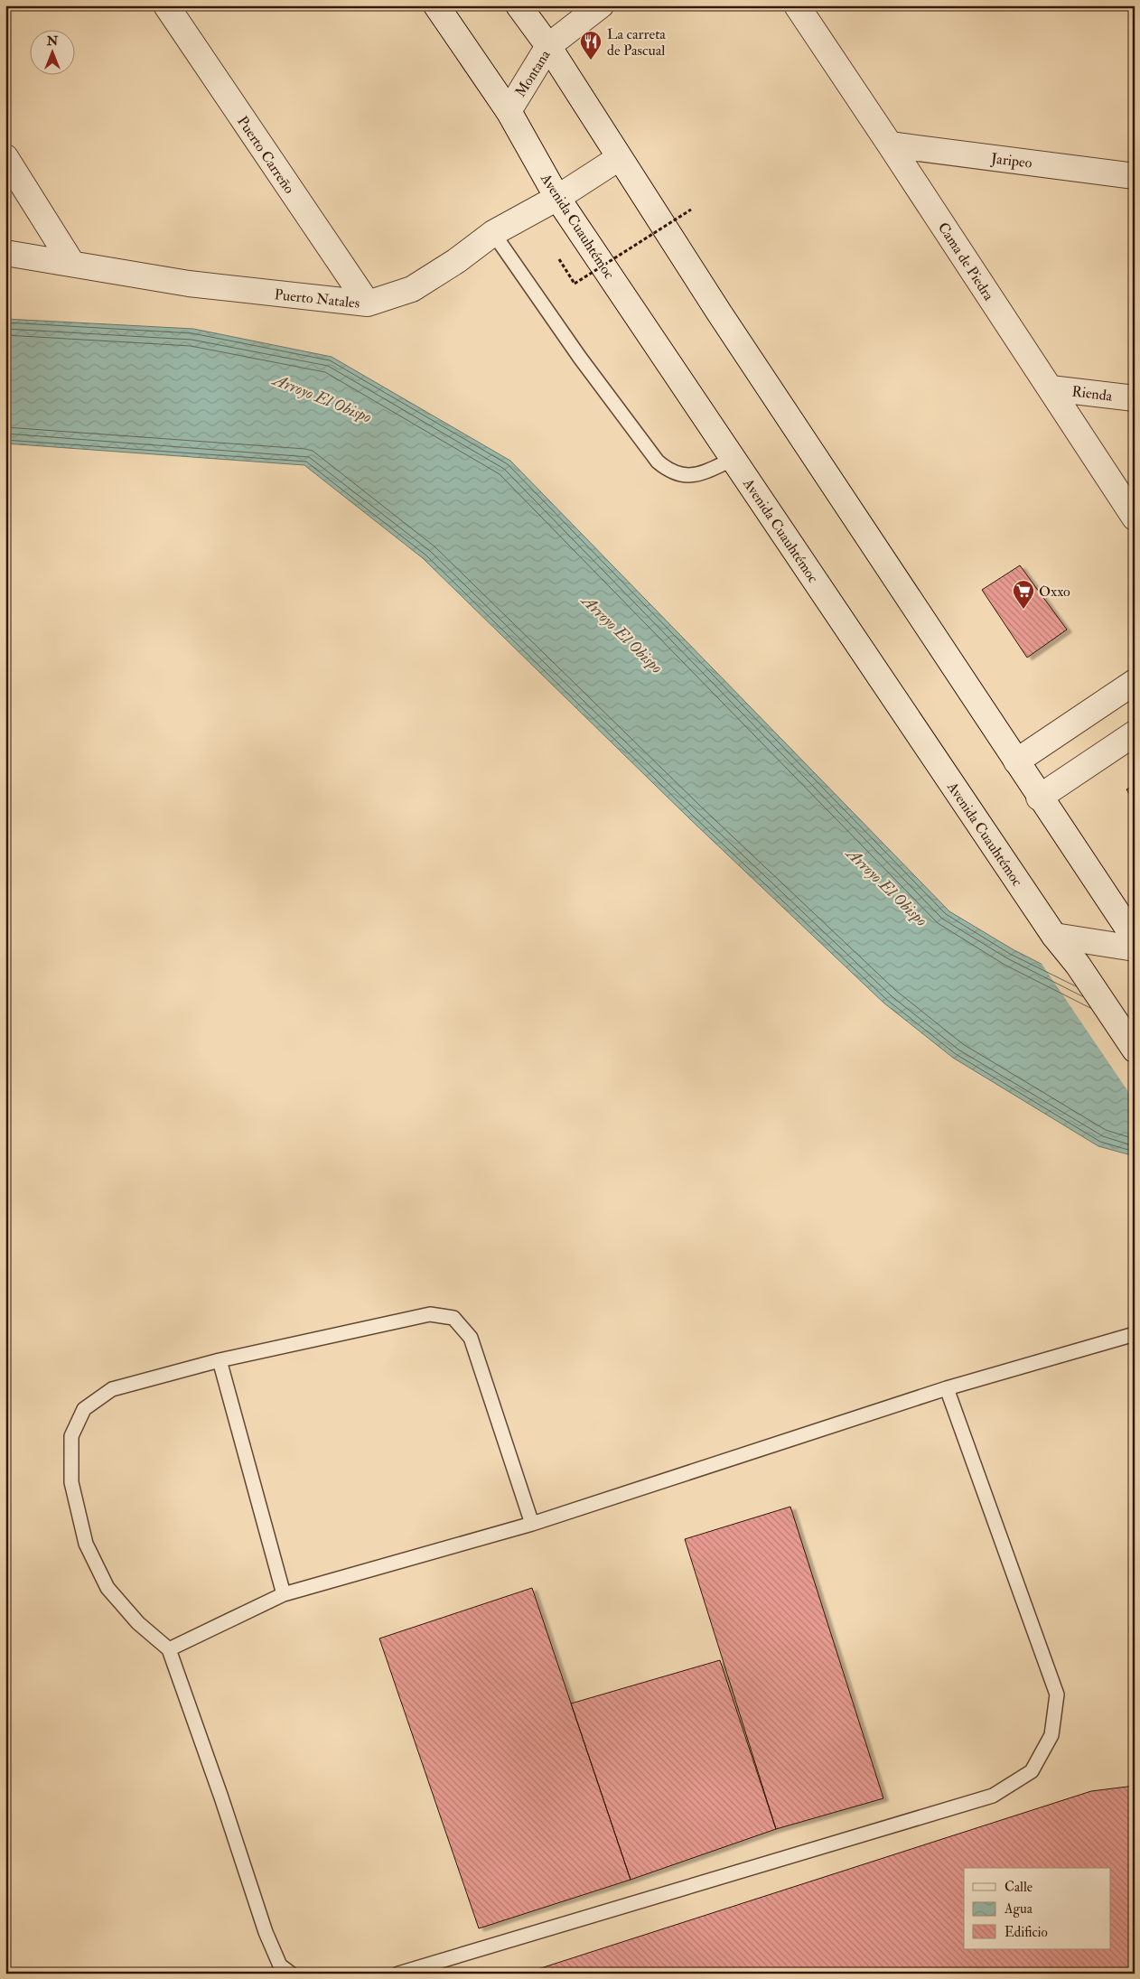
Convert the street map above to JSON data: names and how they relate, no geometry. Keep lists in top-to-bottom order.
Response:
{
  "streets": {
    "street": [
      "Montana",
      "Puerto Carreño",
      "Jaripeo",
      "Avenida Cuauhtémoc",
      "Cama de Piedra",
      "Puerto Natales",
      "Rienda"
    ]
  },
  "crossings": [
    ["Montana", "Avenida Cuauhtémoc"],
    ["Puerto Carreño", "Puerto Natales"],
    ["Jaripeo", "Cama de Piedra"],
    ["Avenida Cuauhtémoc", "Puerto Natales"],
    ["Cama de Piedra", "Rienda"]
  ],
  "water": ["Arroyo El Obispo"],
  "places": {
    "restaurant": ["La carreta de Pascual"],
    "supermarket": ["Oxxo"]
  },
  "legend": ["Calle", "Agua", "Edificio"],
  "north": "top"
}
